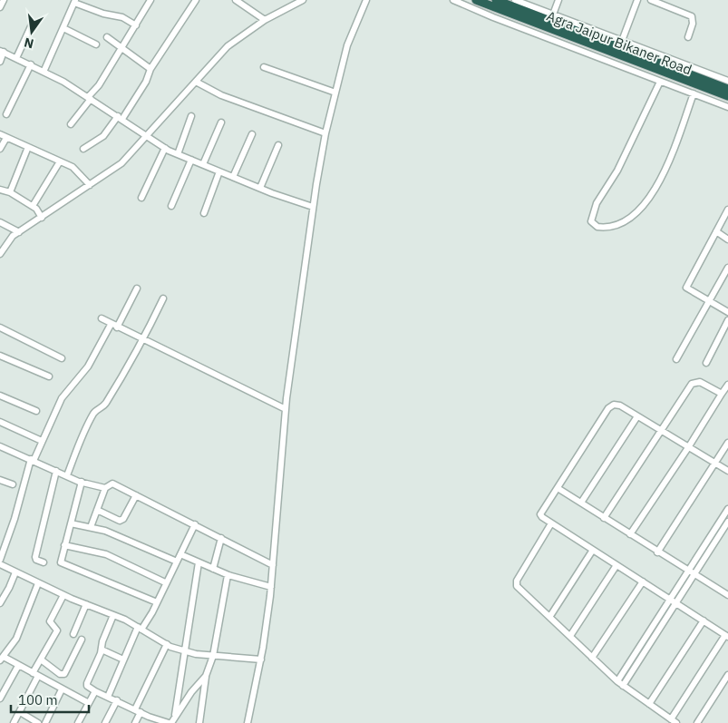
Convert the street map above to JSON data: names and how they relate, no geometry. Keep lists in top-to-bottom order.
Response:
{
  "streets": {
    "highway": ["Agra Jaipur Bikaner Road"]
  },
  "scale_bar": "100 m",
  "north": "bottom"
}
